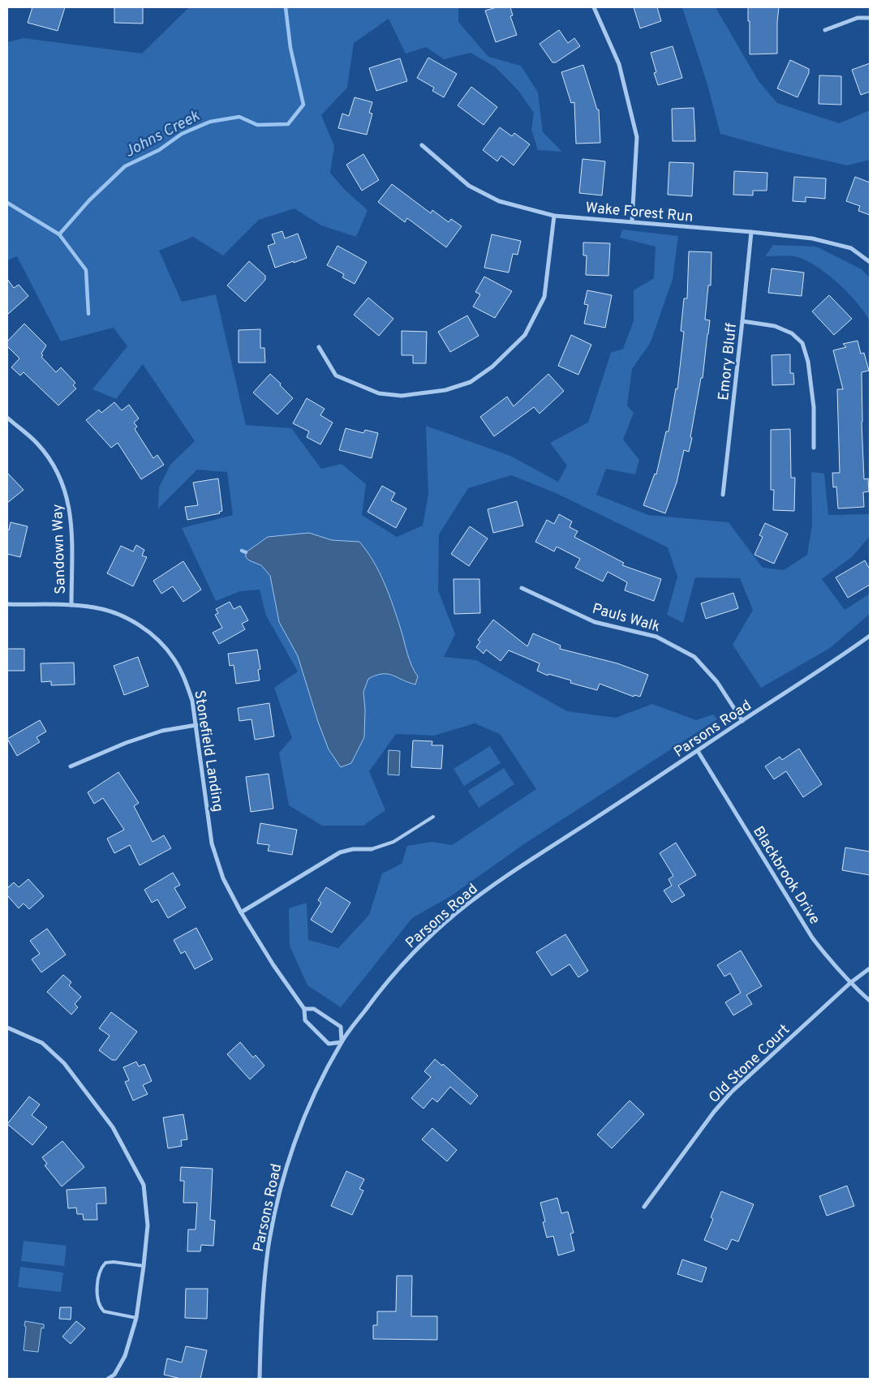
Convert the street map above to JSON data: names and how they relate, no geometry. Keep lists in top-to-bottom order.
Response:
{
  "streets": {
    "street": [
      "Wake Forest Run",
      "Emory Bluff",
      "Sandown Way",
      "Pauls Walk",
      "Parsons Road",
      "Stonefield Landing",
      "Blackbrook Drive",
      "Old Stone Court"
    ]
  },
  "crossings": [
    ["Wake Forest Run", "Emory Bluff"],
    ["Sandown Way", "Stonefield Landing"],
    ["Pauls Walk", "Parsons Road"],
    ["Parsons Road", "Stonefield Landing"],
    ["Parsons Road", "Blackbrook Drive"],
    ["Blackbrook Drive", "Old Stone Court"]
  ],
  "water": ["Johns Creek"]
}
